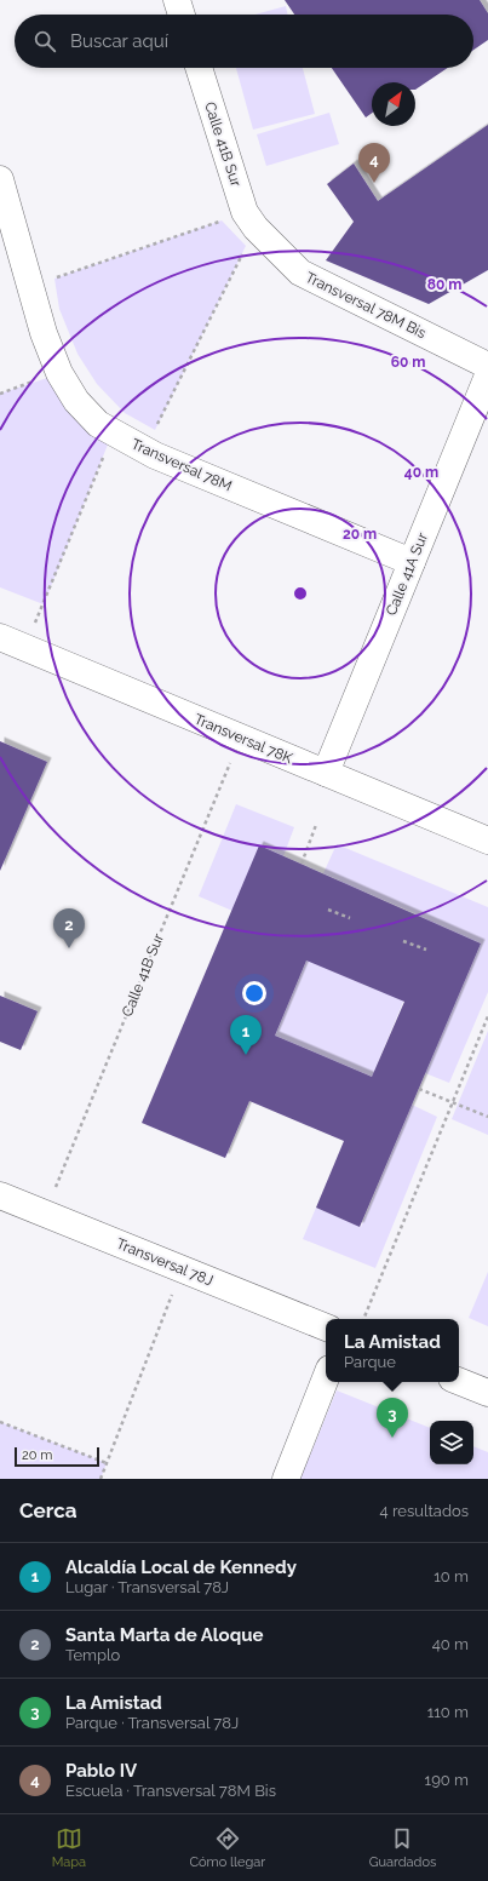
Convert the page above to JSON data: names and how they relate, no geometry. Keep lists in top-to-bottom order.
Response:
{
  "streets": {
    "street": [
      "Calle 41B Sur",
      "Transversal 78M Bis",
      "Transversal 78M",
      "Calle 41A Sur",
      "Transversal 78K",
      "Transversal 78J"
    ]
  },
  "crossings": [
    ["Calle 41B Sur", "Transversal 78M Bis"],
    ["Calle 41B Sur", "Transversal 78K"],
    ["Calle 41B Sur", "Transversal 78J"],
    ["Transversal 78M", "Calle 41A Sur"],
    ["Calle 41A Sur", "Transversal 78K"]
  ],
  "scale_bar": "20 m",
  "north": "top right",
  "page": {
    "search": "Buscar aquí",
    "pins": [
      "4",
      "2",
      "1",
      "3"
    ],
    "popup": ["La Amistad", "Parque"],
    "scale": "20 m",
    "heading": ["Cerca", "4 resultados"],
    "list": [
      {
        "mark": "1",
        "name": "Alcaldía Local de Kennedy",
        "note": "Lugar · Transversal 78J",
        "value": "10 m"
      },
      {
        "mark": "2",
        "name": "Santa Marta de Aloque",
        "note": "Templo",
        "value": "40 m"
      },
      {
        "mark": "3",
        "name": "La Amistad",
        "note": "Parque · Transversal 78J",
        "value": "110 m"
      },
      {
        "mark": "4",
        "name": "Pablo IV",
        "note": "Escuela · Transversal 78M Bis",
        "value": "190 m"
      }
    ],
    "nav": ["Mapa", "Cómo llegar", "Guardados"]
  },
  "rings": [
    "80 m",
    "60 m",
    "40 m",
    "20 m"
  ]
}
